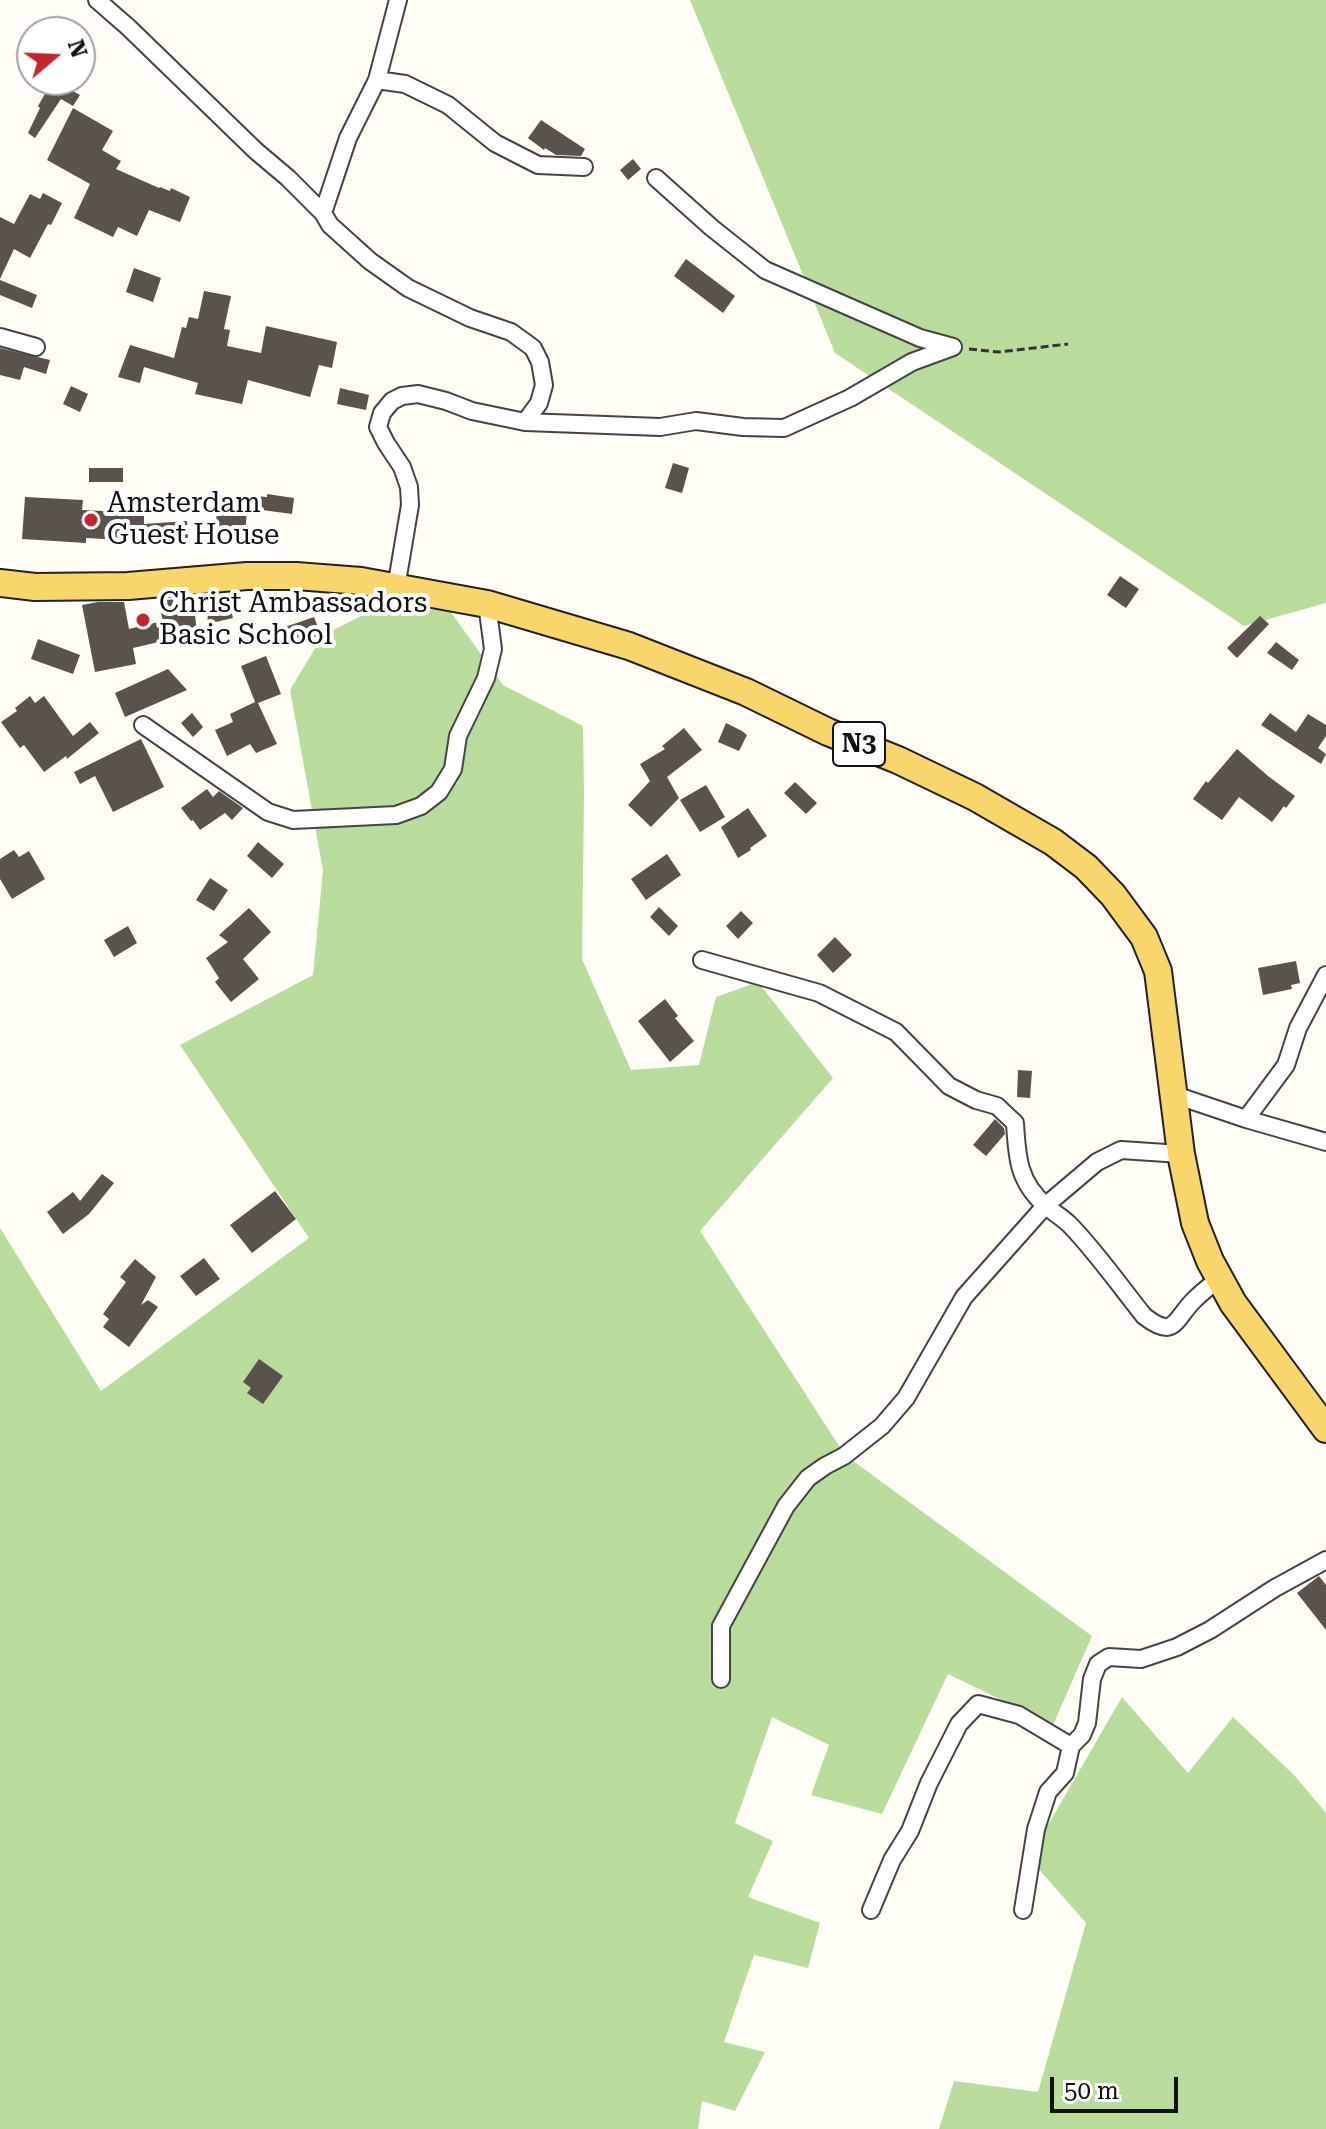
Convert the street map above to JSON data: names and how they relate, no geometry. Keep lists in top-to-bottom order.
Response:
{
  "streets": {
    "main road": ["N3"]
  },
  "places": ["Amsterdam Guest House", "Christ Ambassadors Basic School"],
  "scale_bar": "50 m",
  "north": "right"
}
